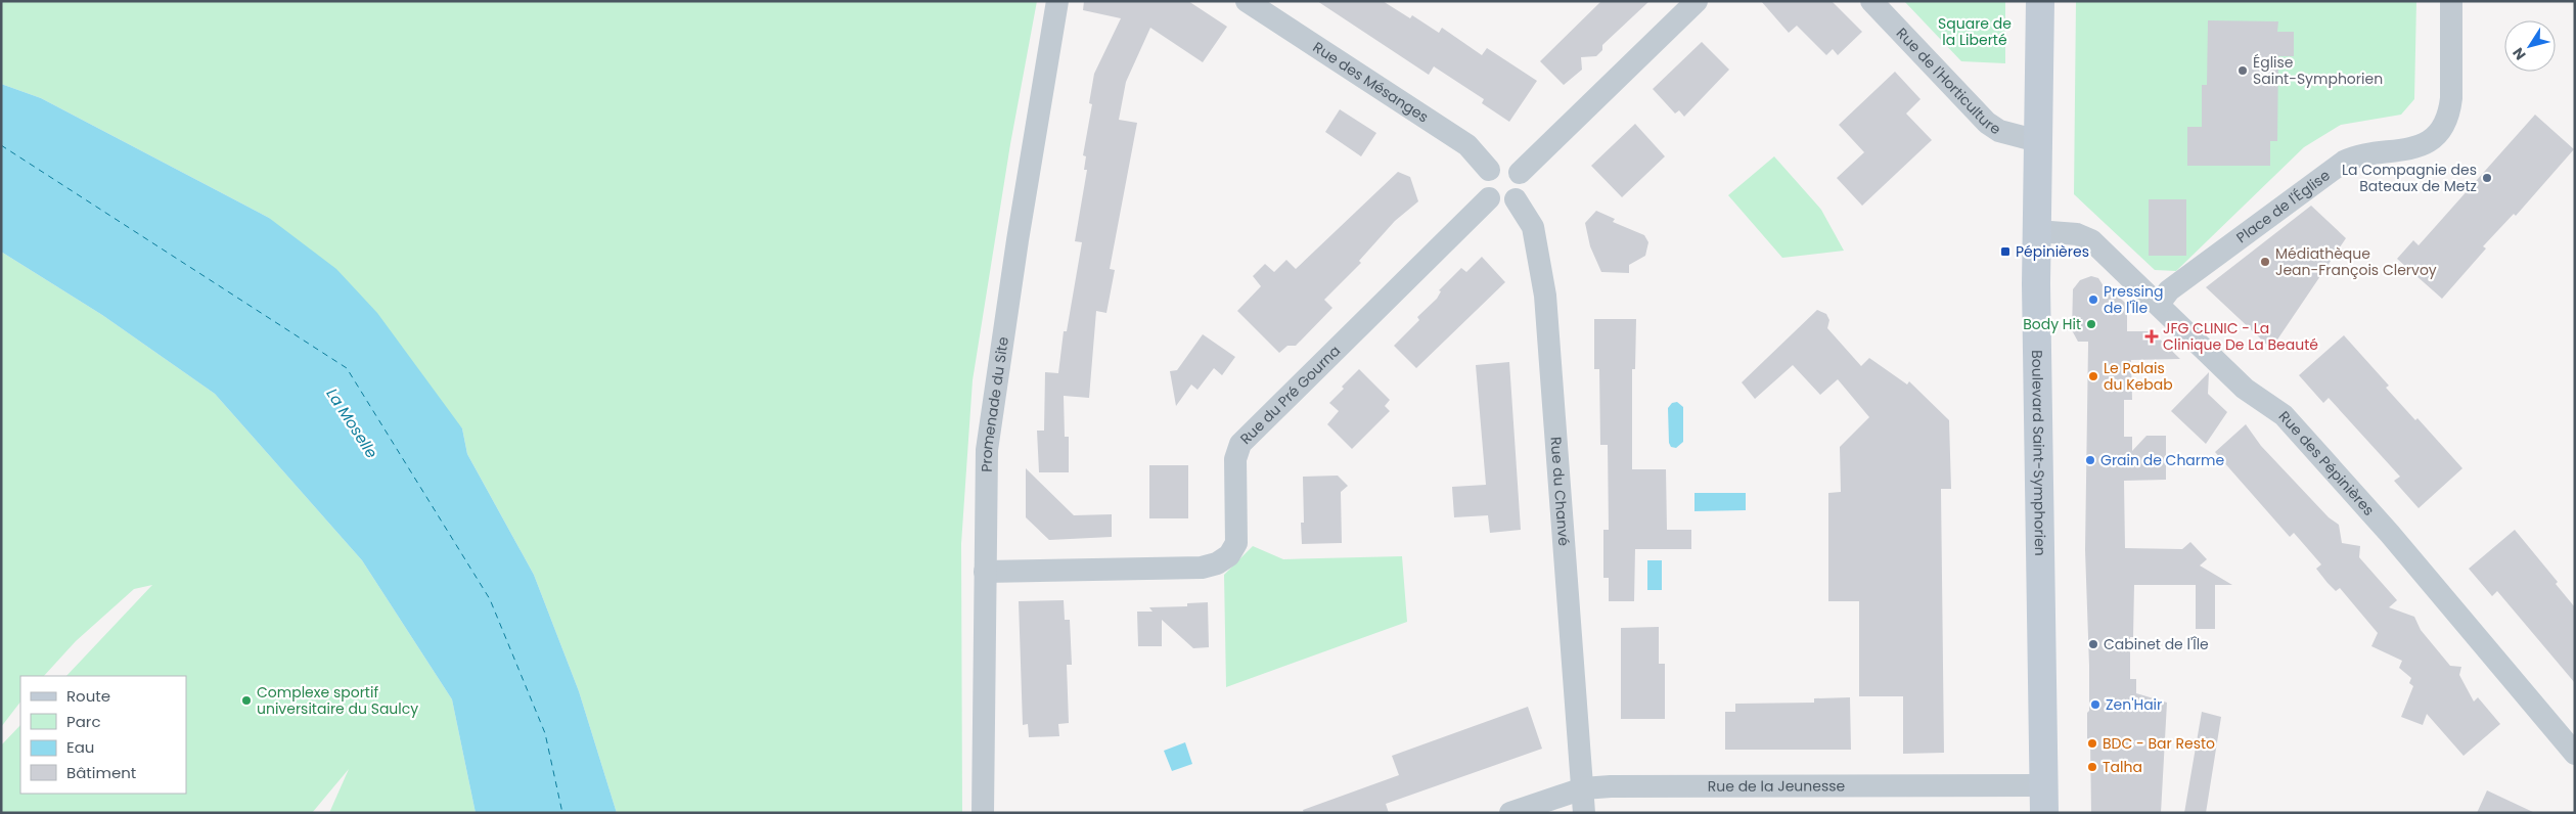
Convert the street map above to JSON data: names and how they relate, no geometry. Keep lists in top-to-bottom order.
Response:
{
  "streets": {
    "main road": ["Boulevard Saint-Symphorien"],
    "street": [
      "Rue de l'Horticulture",
      "Rue des Mésanges",
      "Place de l'Église",
      "Rue du Pré Gourna",
      "Promenade du Site",
      "Rue des Pépinières",
      "Rue du Chanvé",
      "Rue de la Jeunesse"
    ]
  },
  "crossings": [
    ["Rue de l'Horticulture", "Boulevard Saint-Symphorien"],
    ["Rue des Mésanges", "Rue du Pré Gourna"],
    ["Rue des Mésanges", "Rue du Chanvé"],
    ["Place de l'Église", "Rue des Pépinières"],
    ["Rue du Pré Gourna", "Promenade du Site"],
    ["Rue du Pré Gourna", "Rue du Chanvé"],
    ["Boulevard Saint-Symphorien", "Rue des Pépinières"],
    ["Boulevard Saint-Symphorien", "Rue de la Jeunesse"],
    ["Rue du Chanvé", "Rue de la Jeunesse"]
  ],
  "water": ["La Moselle"],
  "parks": ["Square de la Liberté"],
  "places": {
    "other": [
      "Église Saint-Symphorien",
      "La Compagnie des Bateaux de Metz",
      "Médiathèque Jean-François Clervoy",
      "Pressing de l'Île",
      "Body Hit",
      "Le Palais du Kebab",
      "Grain de Charme",
      "Cabinet de l'Île",
      "Complexe sportif universitaire du Saulcy",
      "Zen'Hair",
      "BDC - Bar Resto",
      "Talha"
    ],
    "transit": ["Pépinières"],
    "health": ["JFG CLINIC - La Clinique De La Beauté"]
  },
  "legend": [
    "Route",
    "Parc",
    "Eau",
    "Bâtiment"
  ],
  "north": "bottom left"
}
